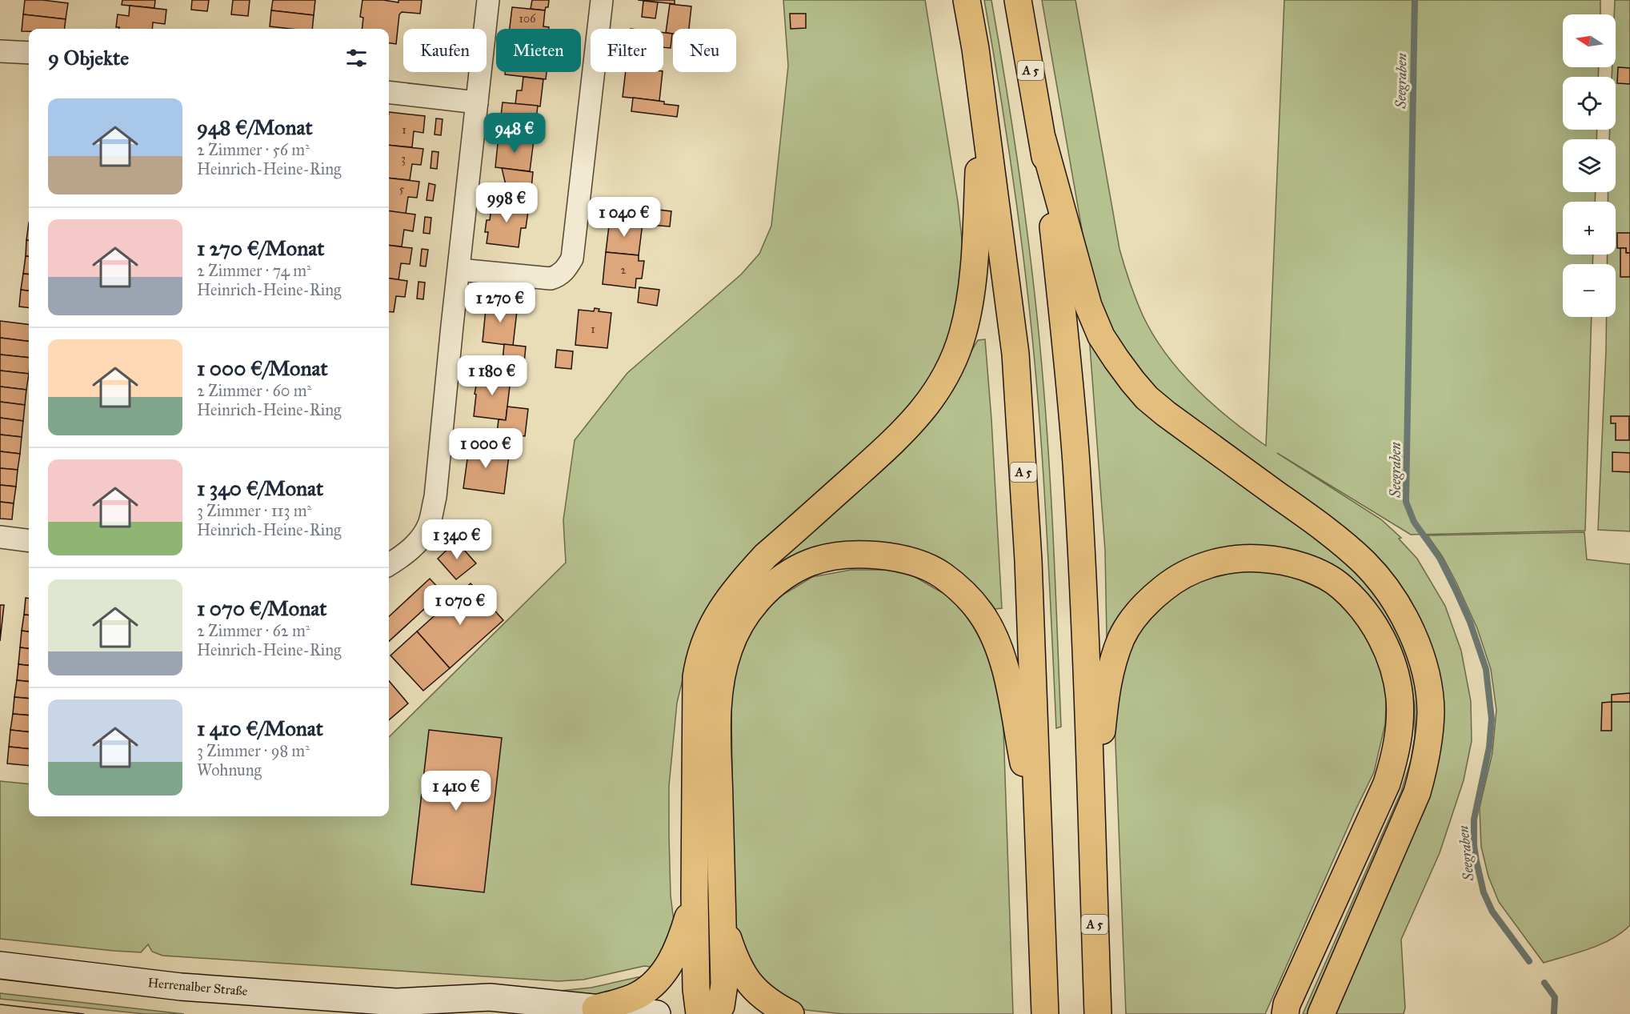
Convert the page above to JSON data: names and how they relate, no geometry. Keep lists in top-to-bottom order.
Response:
{
  "streets": {
    "highway": ["A 5"],
    "main road": ["Herrenalber Straße"]
  },
  "water": ["Seegraben"],
  "house_numbers": [
    "106",
    "1",
    "3",
    "5",
    "2",
    "1"
  ],
  "north": "left",
  "page": {
    "map_buttons": ["+", "−"],
    "chip": [
      "Kaufen",
      "Mieten",
      "Filter",
      "Neu"
    ],
    "heading": "9 Objekte",
    "list": [
      {
        "name": "948 €/Monat",
        "note": "2 Zimmer · 56 m² · Heinrich-Heine-Ring"
      },
      {
        "name": "1 270 €/Monat",
        "note": "2 Zimmer · 74 m² · Heinrich-Heine-Ring"
      },
      {
        "name": "1 000 €/Monat",
        "note": "2 Zimmer · 60 m² · Heinrich-Heine-Ring"
      },
      {
        "name": "1 340 €/Monat",
        "note": "3 Zimmer · 113 m² · Heinrich-Heine-Ring"
      },
      {
        "name": "1 070 €/Monat",
        "note": "2 Zimmer · 62 m² · Heinrich-Heine-Ring"
      },
      {
        "name": "1 410 €/Monat",
        "note": "3 Zimmer · 98 m² · Wohnung"
      }
    ],
    "price": [
      "948 €",
      "998 €",
      "1 040 €",
      "1 270 €",
      "1 180 €",
      "1 000 €",
      "1 340 €",
      "1 070 €",
      "1 410 €"
    ]
  }
}
